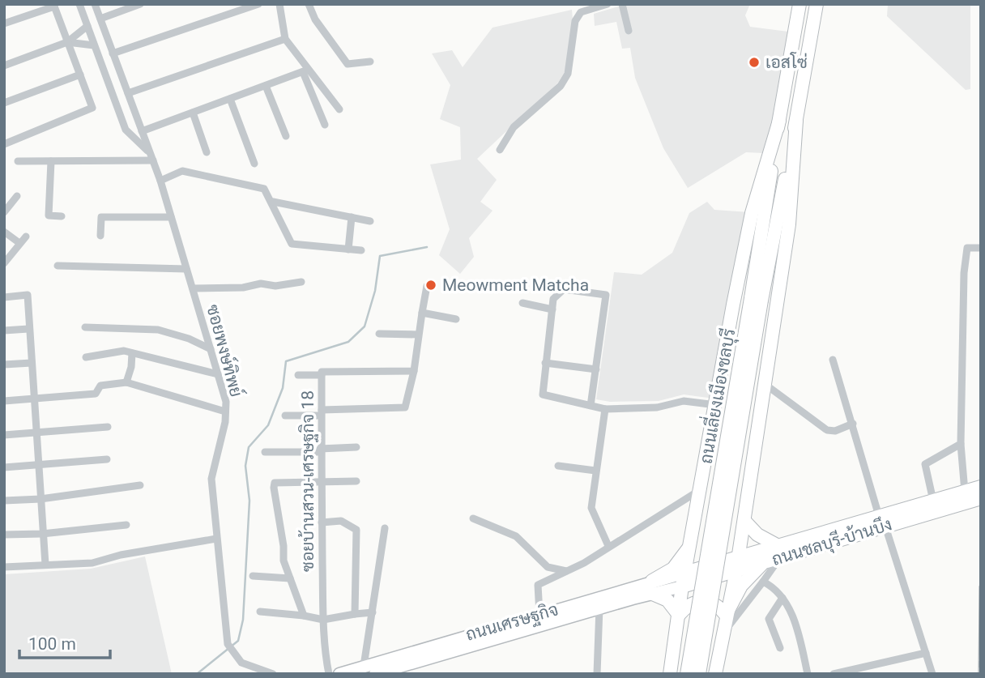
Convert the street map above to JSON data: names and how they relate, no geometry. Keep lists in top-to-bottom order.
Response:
{
  "streets": {
    "highway": ["ถนนเลี่ยงเมืองชลบุรี", "ถนนชลบุรี-บ้านบึง"],
    "main road": ["ถนนเศรษฐกิจ"],
    "street": ["ซอยพงษ์ทิพย์", "ซอยบ้านสวน-เศรษฐกิจ 18"]
  },
  "crossings": [
    ["ถนนเลี่ยงเมืองชลบุรี", "ถนนชลบุรี-บ้านบึง"],
    ["ถนนเลี่ยงเมืองชลบุรี", "ถนนเศรษฐกิจ"],
    ["ถนนชลบุรี-บ้านบึง", "ถนนเศรษฐกิจ"]
  ],
  "places": ["เอสโซ่", "Meowment Matcha"],
  "scale_bar": "100 m"
}
